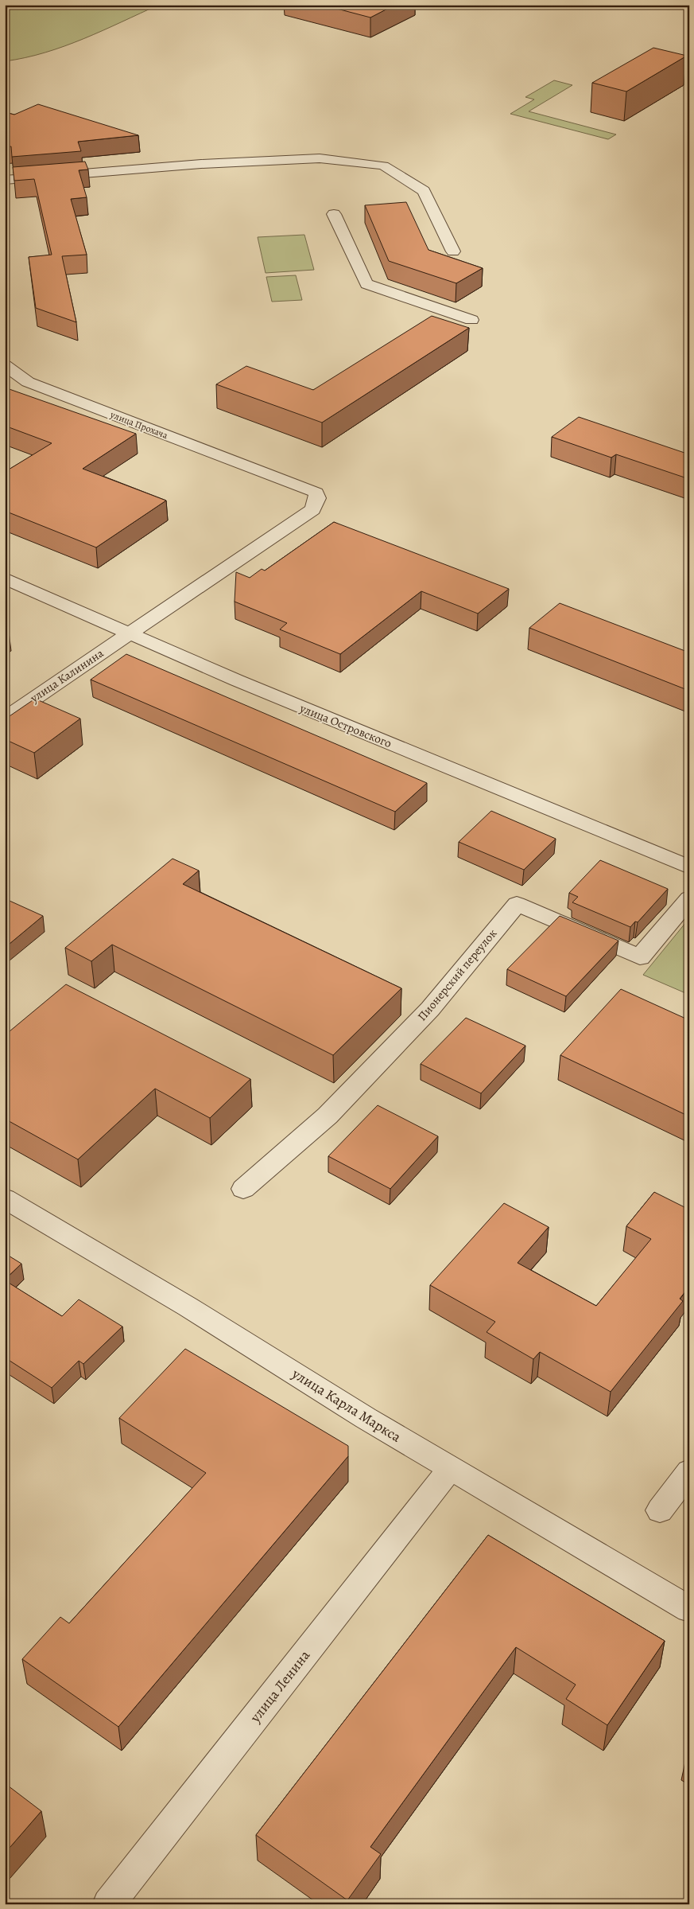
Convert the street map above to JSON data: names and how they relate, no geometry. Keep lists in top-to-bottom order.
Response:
{
  "streets": {
    "street": [
      "улица Прохача",
      "улица Калинина",
      "улица Островского",
      "Пионерский переулок",
      "улица Карла Маркса",
      "улица Ленина"
    ]
  },
  "crossings": [
    ["улица Прохача", "улица Калинина"],
    ["улица Прохача", "улица Островского"],
    ["улица Калинина", "улица Островского"],
    ["улица Карла Маркса", "улица Ленина"]
  ]
}
